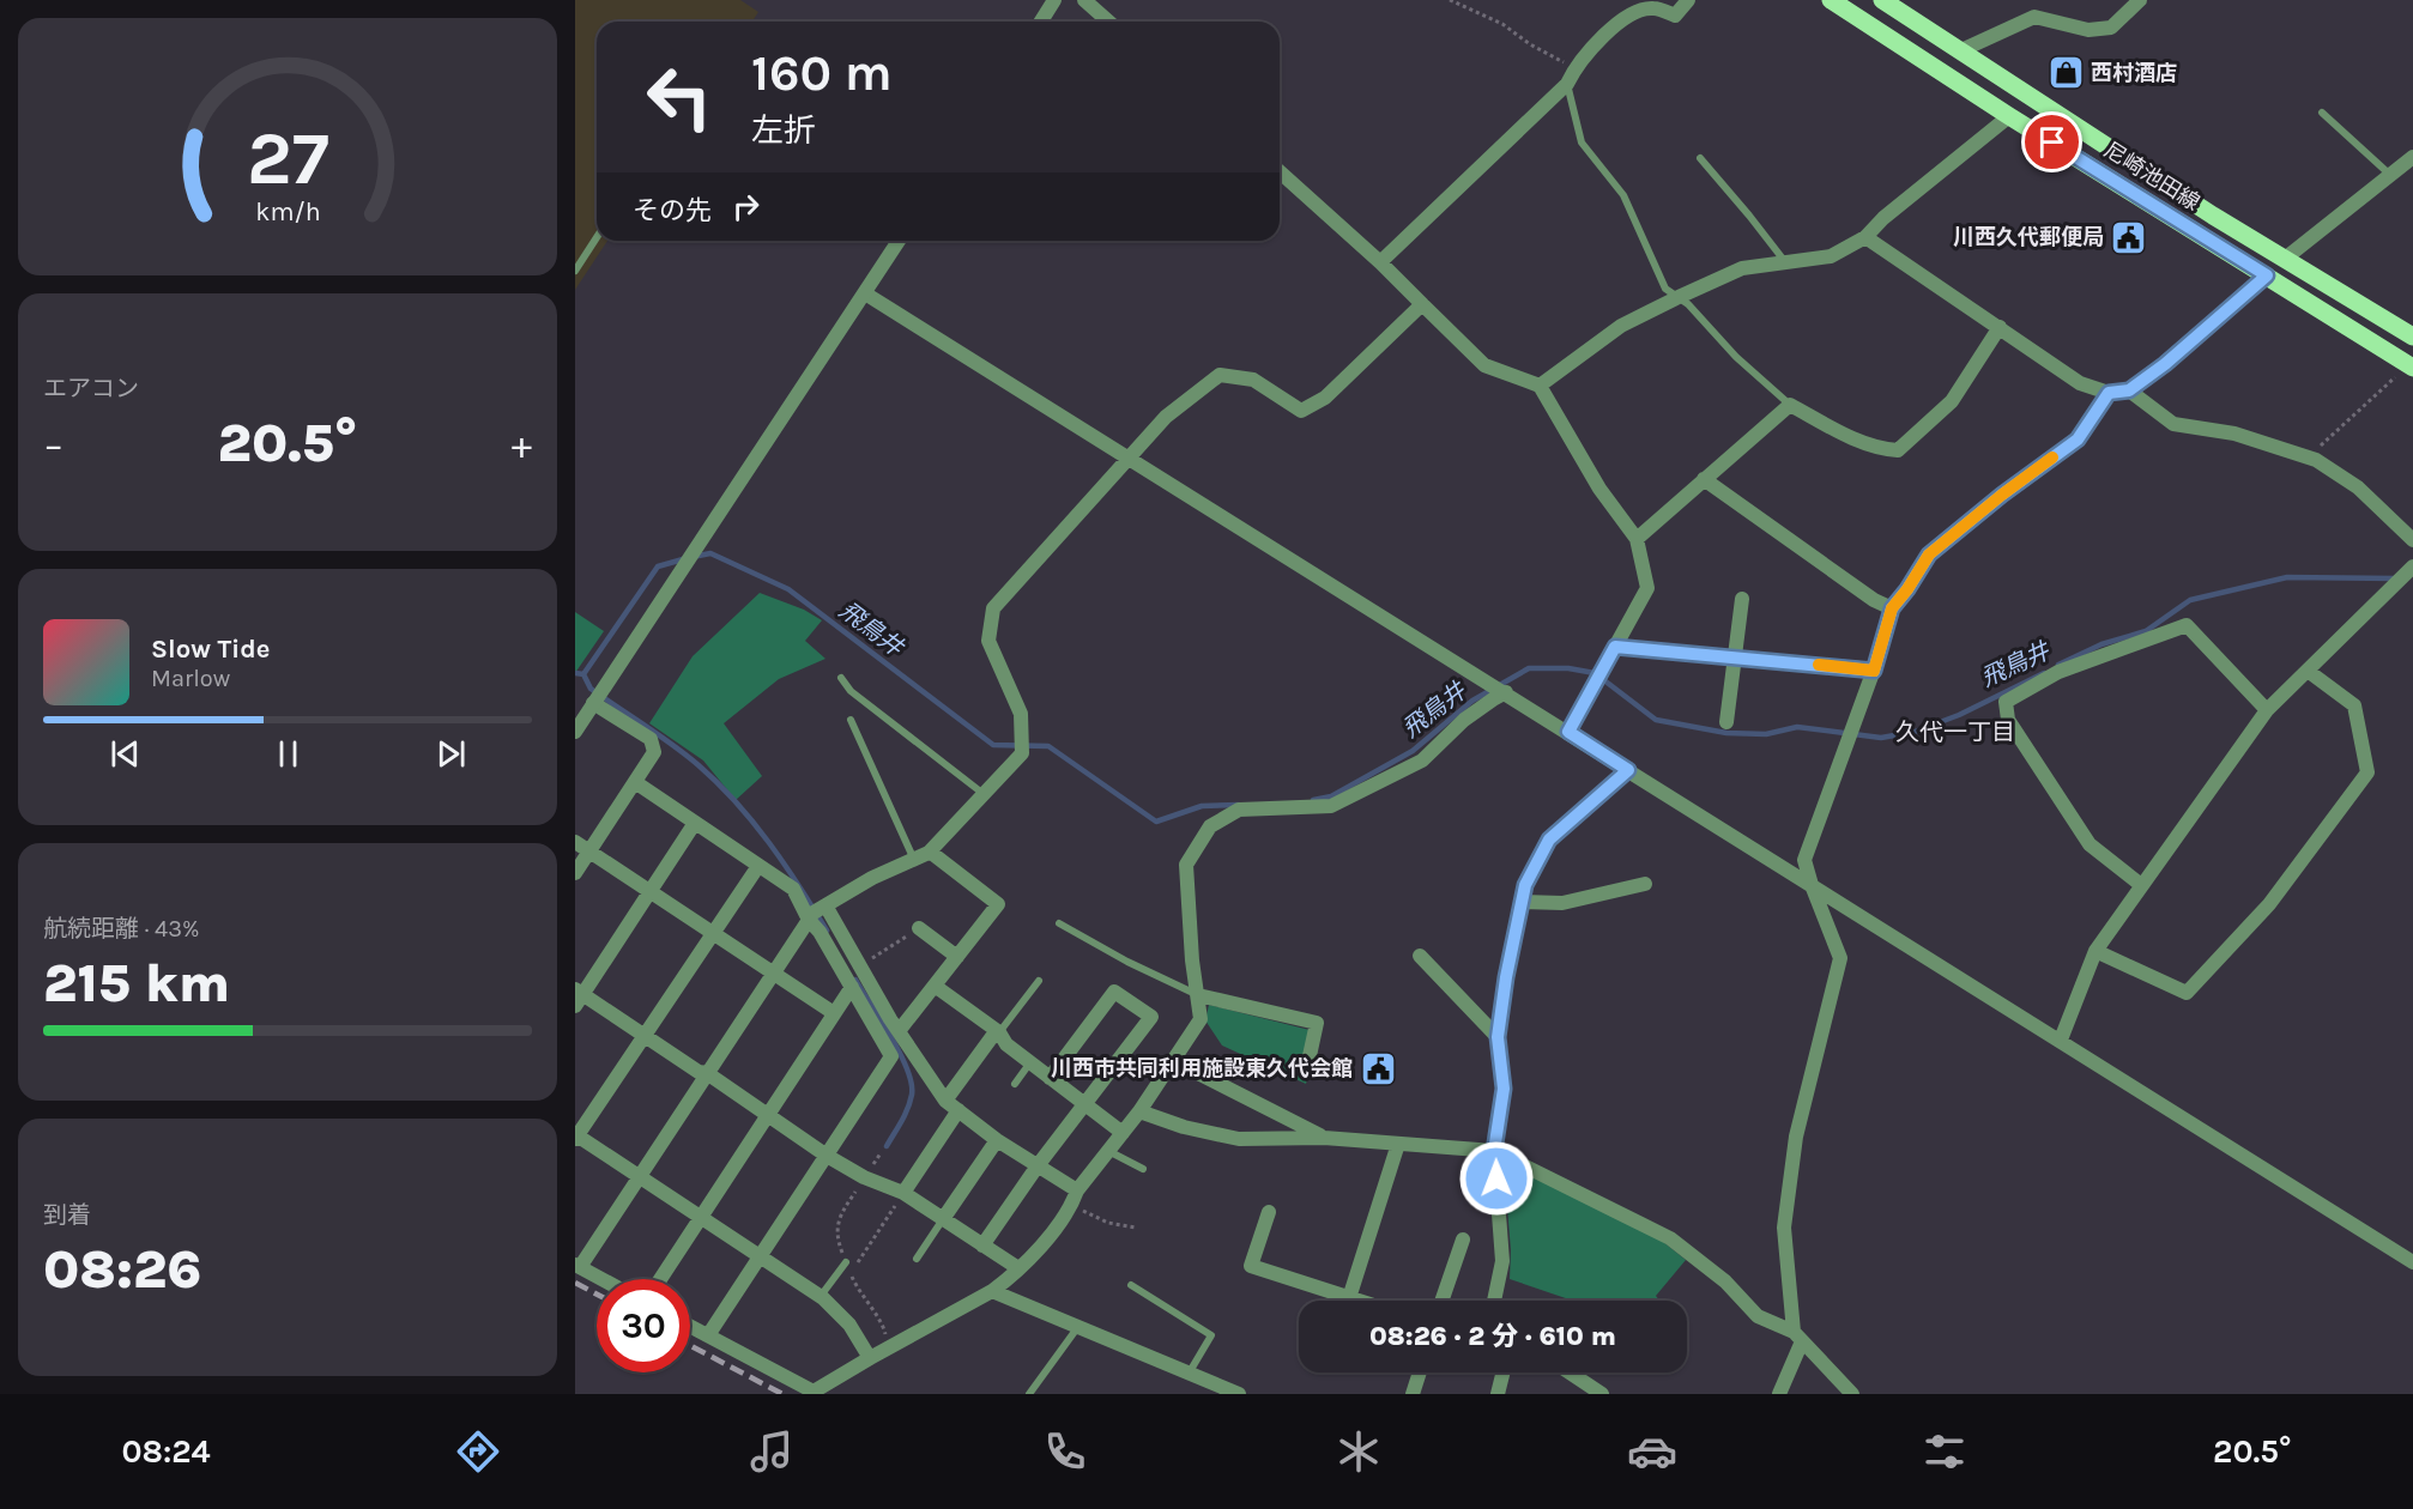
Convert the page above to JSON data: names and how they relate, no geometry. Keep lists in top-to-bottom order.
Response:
{
  "streets": {
    "main road": ["尼崎池田線"]
  },
  "districts": ["久代一丁目"],
  "water": ["飛鳥井"],
  "places": {
    "shop": ["西村酒店"],
    "public building": ["川西久代郵便局", "川西市共同利用施設東久代会館"]
  },
  "page": {
    "turn": ["160 m", "左折"],
    "then": "その先",
    "tile": [
      "エアコン",
      ["航続距離 · 43%", "215 km"],
      ["到着", "08:26"]
    ],
    "heat": ["−", "20.5°", "+"],
    "song": ["Slow Tide", "Marlow"],
    "limit": "30",
    "trip": "08:26 · 2 分 · 610 m",
    "tabs": ["08:24", "20.5°"],
    "gauge": ["27", "km/h"]
  }
}
